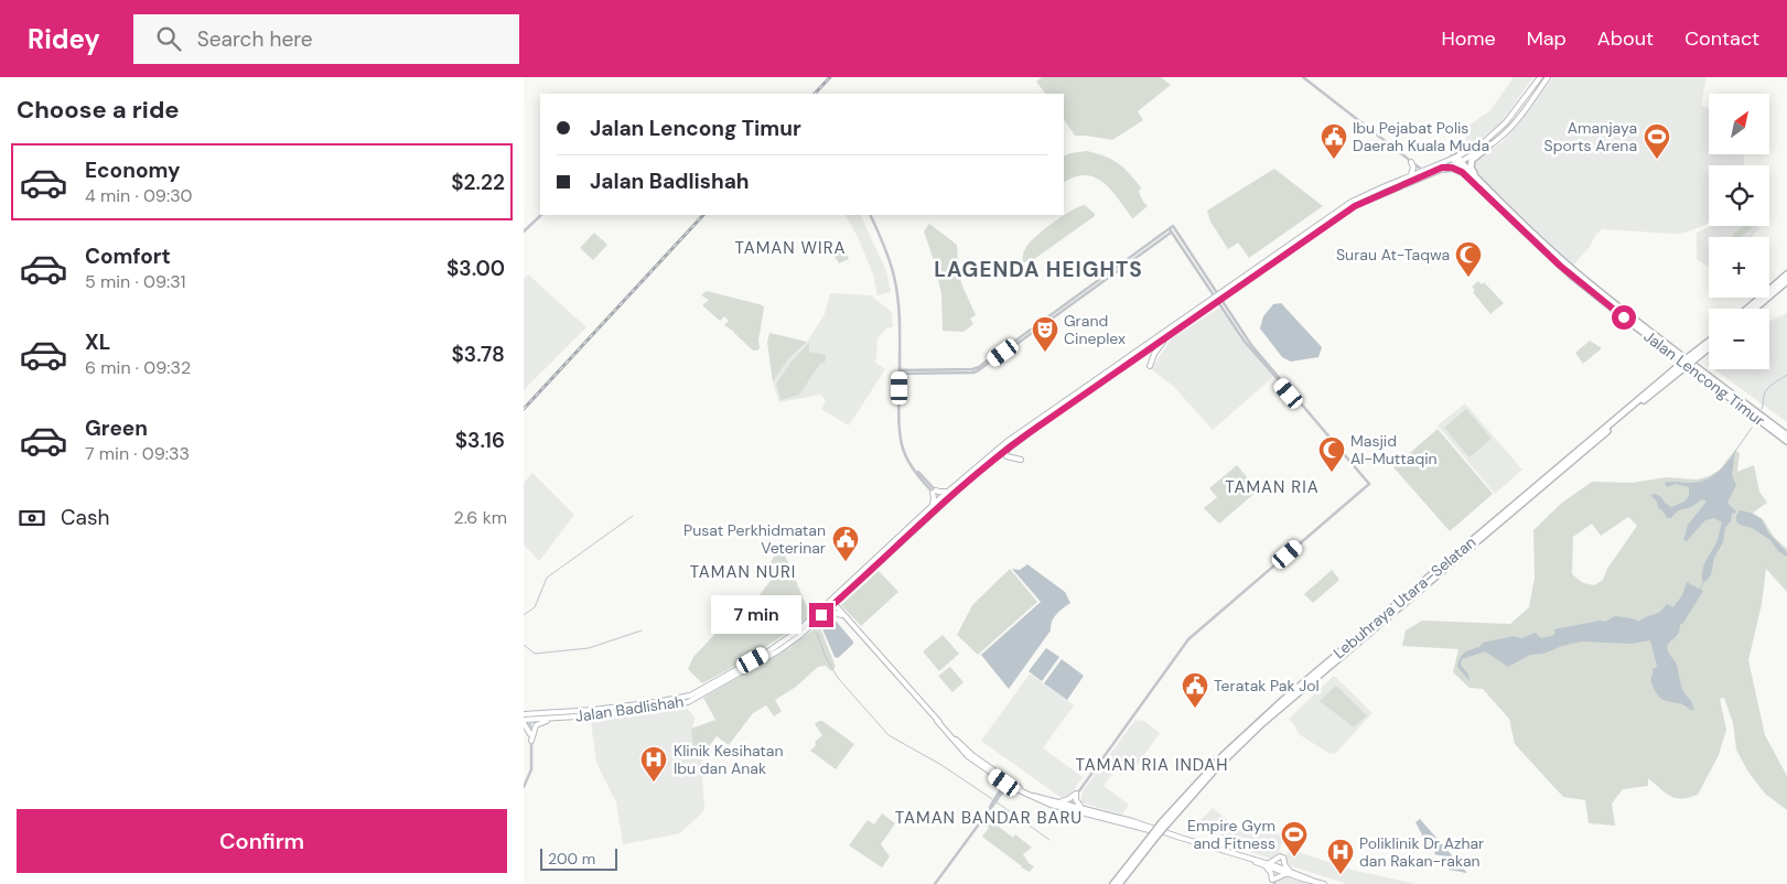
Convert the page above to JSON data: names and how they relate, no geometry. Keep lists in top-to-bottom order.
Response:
{
  "streets": {
    "highway": ["Jalan Lencong Timur", "Lebuhraya Utara–Selatan"],
    "main road": ["Jalan Badlishah"]
  },
  "crossings": [
    ["Jalan Lencong Timur", "Jalan Badlishah"]
  ],
  "districts": [
    "TAMAN WIRA",
    "LAGENDA HEIGHTS",
    "TAMAN RIA",
    "TAMAN NURI",
    "TAMAN RIA INDAH",
    "TAMAN BANDAR BARU"
  ],
  "places": {
    "public building": ["Ibu Pejabat Polis Daerah Kuala Muda", "Pusat Perkhidmatan Veterinar", "Teratak Pak Jol"],
    "sports": ["Amanjaya Sports Arena", "Empire Gym and Fitness"],
    "mosque": ["Surau At-Taqwa", "Masjid Al-Muttaqin"],
    "theatre": ["Grand Cineplex"],
    "hospital": ["Klinik Kesihatan Ibu dan Anak", "Poliklinik Dr Azhar dan Rakan-rakan"]
  },
  "scale_bar": "200 m",
  "north": "top right",
  "page": {
    "header": "Ridey",
    "search": "Search here",
    "nav": [
      "Home",
      "Map",
      "About",
      "Contact"
    ],
    "heading": "Choose a ride",
    "map_buttons": ["+", "−"],
    "banner": ["Jalan Lencong Timur", "Jalan Badlishah"],
    "list": [
      {
        "name": "Economy",
        "note": "4 min · 09:30",
        "value": "$2.22"
      },
      {
        "name": "Comfort",
        "note": "5 min · 09:31",
        "value": "$3.00"
      },
      {
        "name": "XL",
        "note": "6 min · 09:32",
        "value": "$3.78"
      },
      {
        "name": "Green",
        "note": "7 min · 09:33",
        "value": "$3.16"
      }
    ],
    "pay": ["Cash", "2.6 km"],
    "bubble": "7 min",
    "buttons": "Confirm",
    "scale": "200 m"
  }
}
